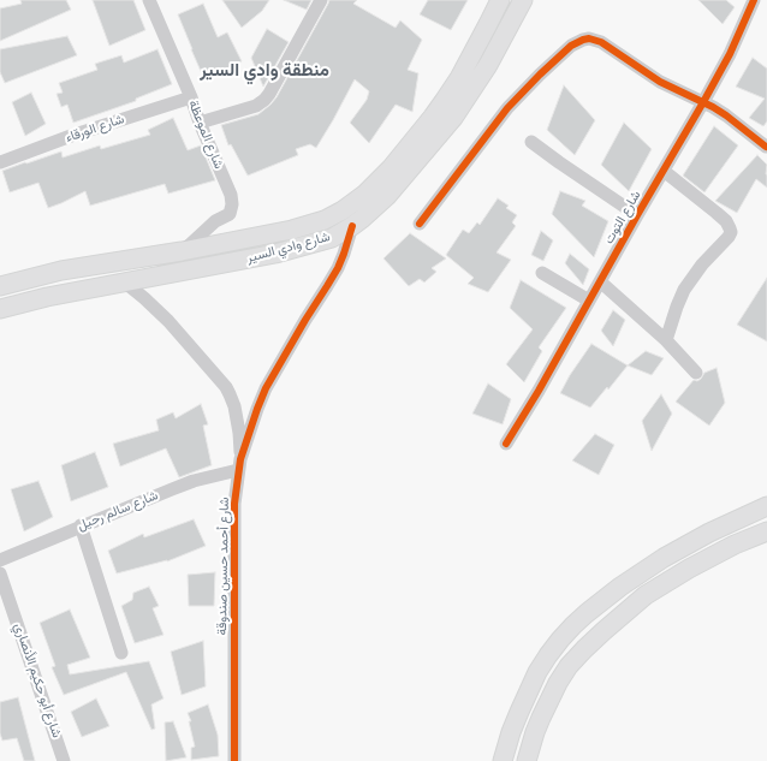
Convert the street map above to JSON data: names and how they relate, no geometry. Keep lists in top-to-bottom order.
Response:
{
  "streets": {
    "main road": ["شارع وادي السير"],
    "street": [
      "شارع الورقاء",
      "شارع الموعظة",
      "شارع التوت",
      "شارع سالم رحيل",
      "شارع أحمد حسين صندوقة",
      "شارع أبو حكيم الأنصاري"
    ]
  },
  "crossings": [
    ["شارع الورقاء", "شارع الموعظة"],
    ["شارع الموعظة", "شارع وادي السير"],
    ["شارع وادي السير", "شارع أحمد حسين صندوقة"],
    ["شارع سالم رحيل", "شارع أحمد حسين صندوقة"]
  ],
  "districts": ["منطقة وادي السير"]
}
